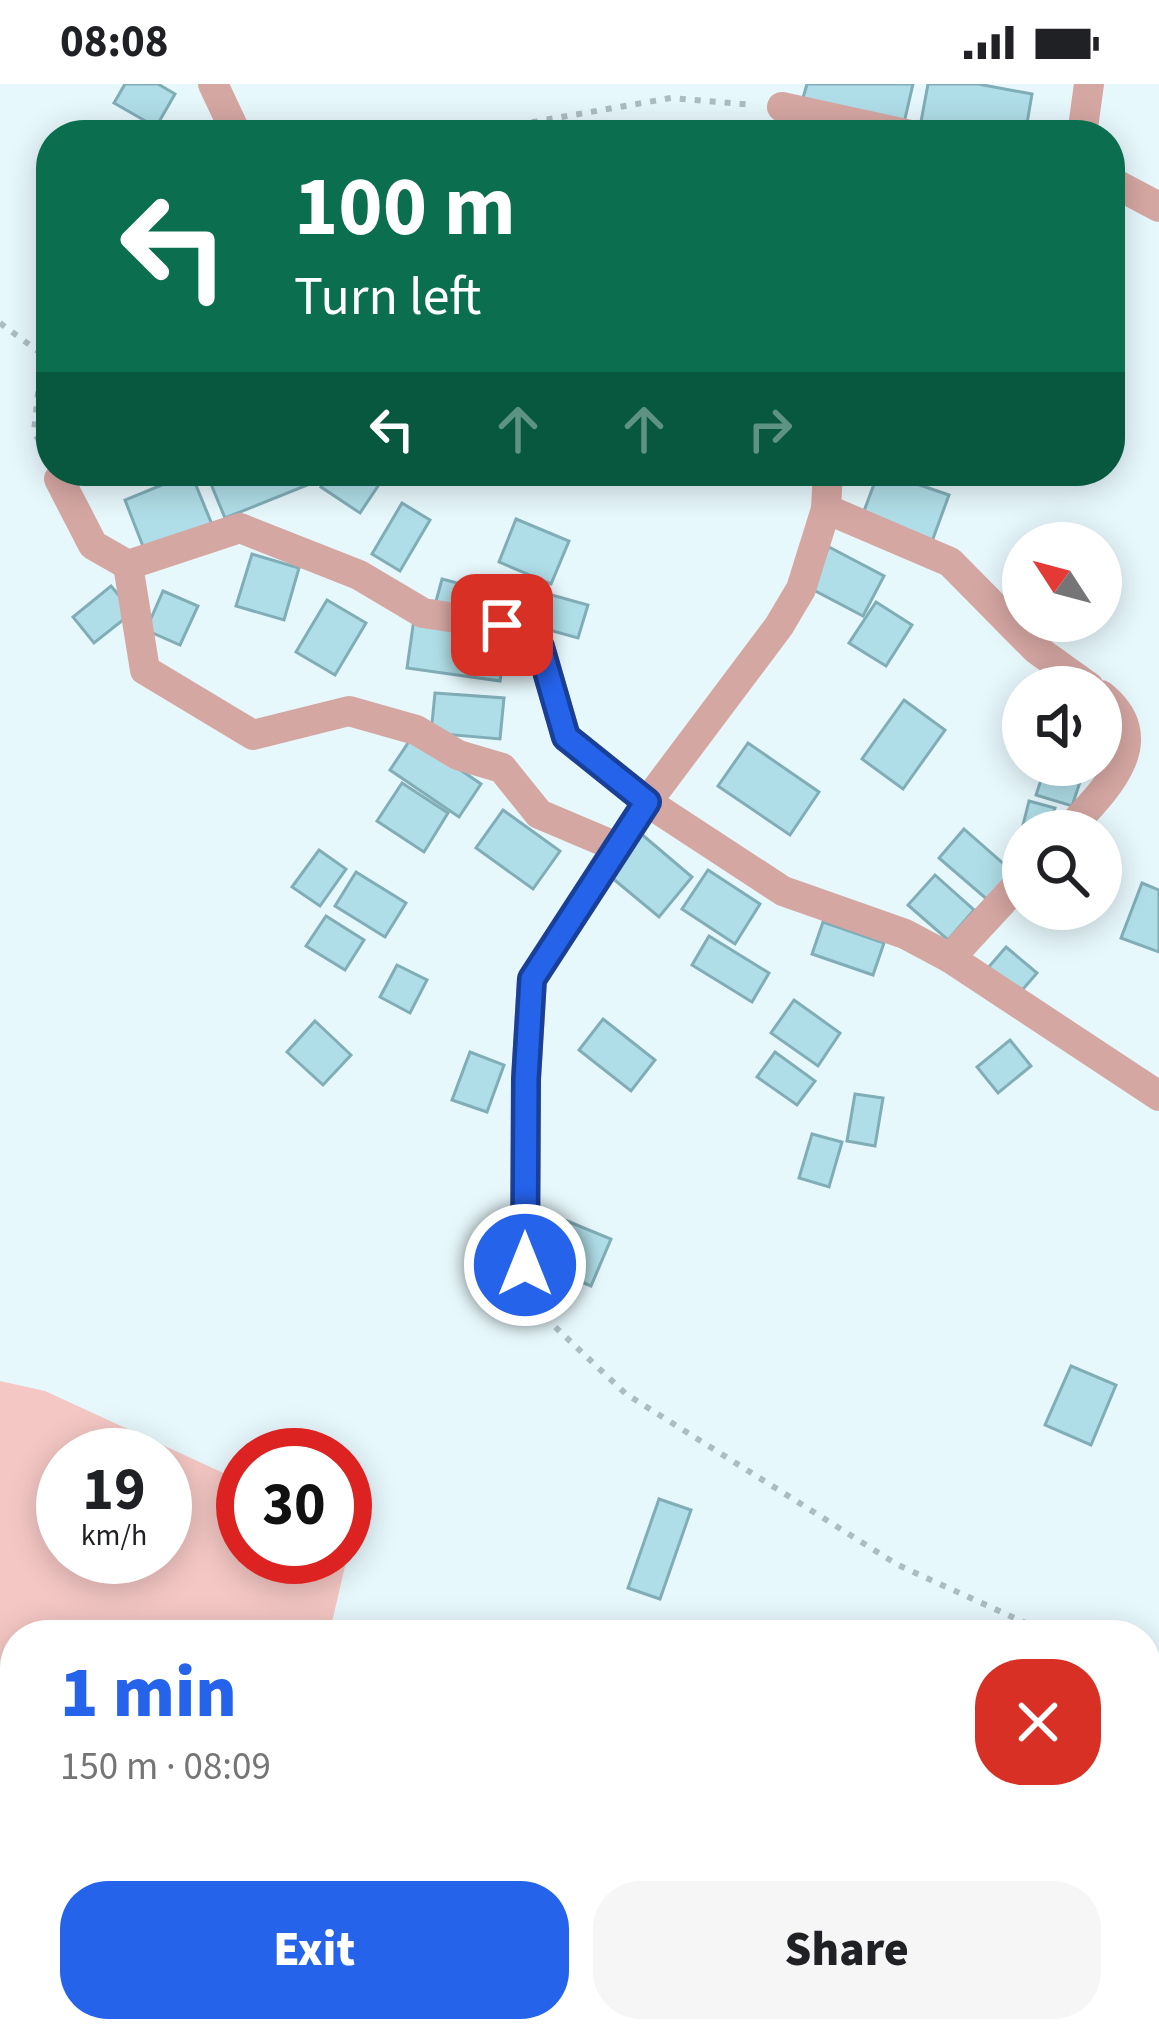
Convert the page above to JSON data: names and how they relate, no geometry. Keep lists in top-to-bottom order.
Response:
{
  "north": "top left",
  "page": {
    "status": "08:08",
    "turn": ["100 m", "Turn left"],
    "speed": "19 km/h",
    "limit": "30",
    "heading": ["1 min", "150 m · 08:09"],
    "buttons": ["Exit", "Share"]
  }
}
